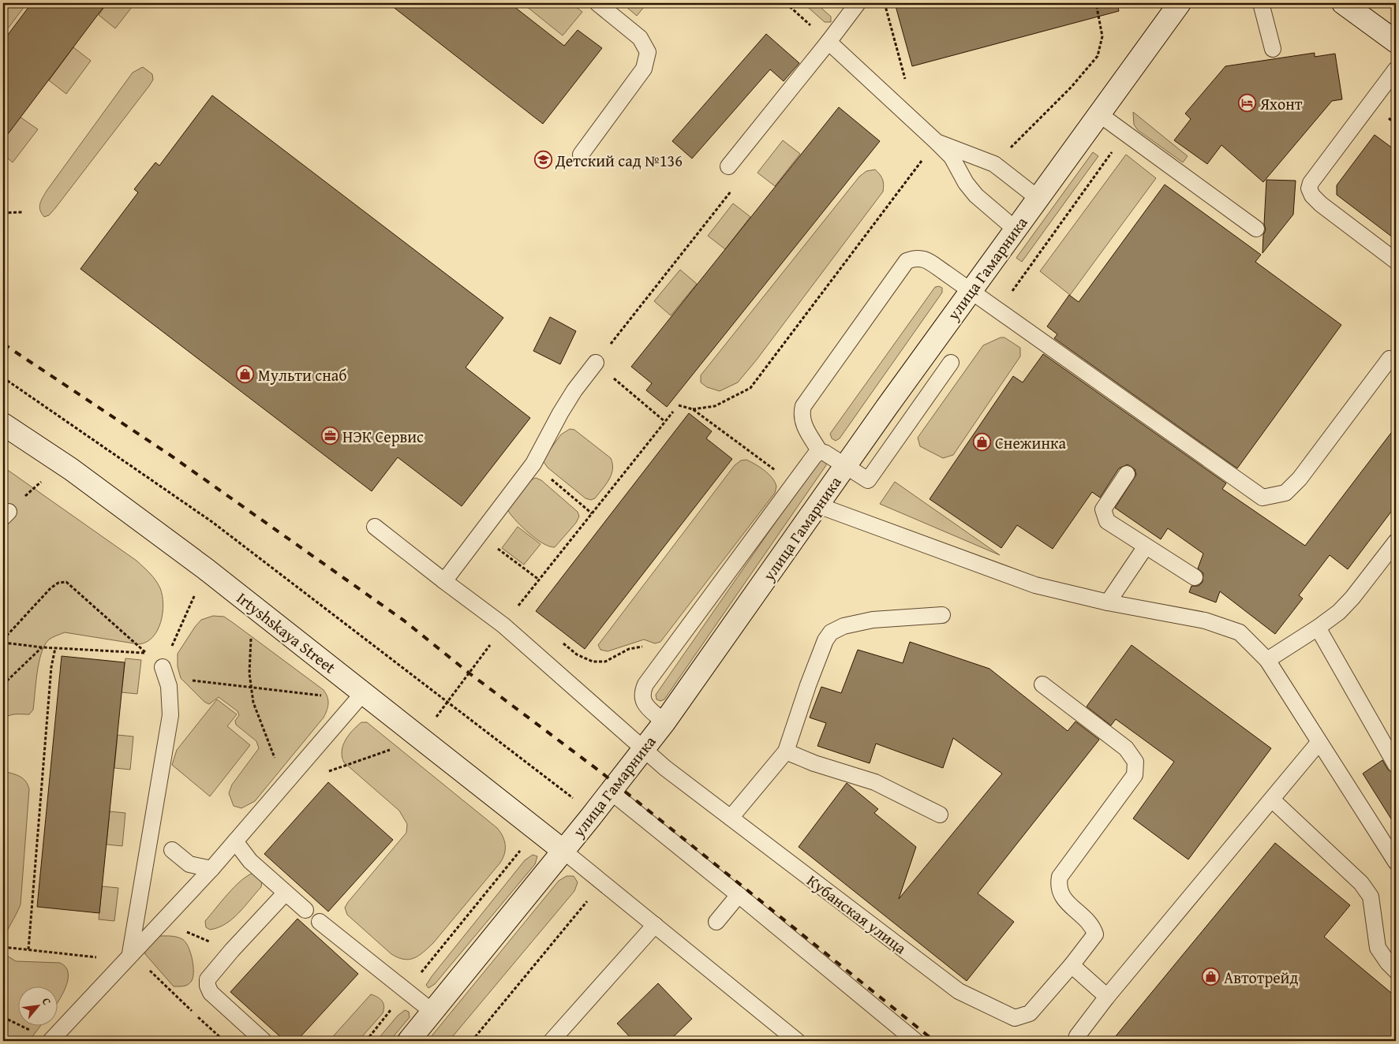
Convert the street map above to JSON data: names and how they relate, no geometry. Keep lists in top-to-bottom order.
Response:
{
  "streets": {
    "main road": ["улица Гамарника", "Irtyshskaya Street"],
    "lane": ["Кубанская улица"]
  },
  "crossings": [
    ["улица Гамарника", "Irtyshskaya Street"],
    ["улица Гамарника", "Кубанская улица"]
  ],
  "places": {
    "hotel": ["Яхонт"],
    "school or university": ["Детский сад №136"],
    "shop": ["Мульти снаб", "Снежинка", "Автотрейд"],
    "office": ["НЭК Сервис"]
  },
  "north": "top right"
}
